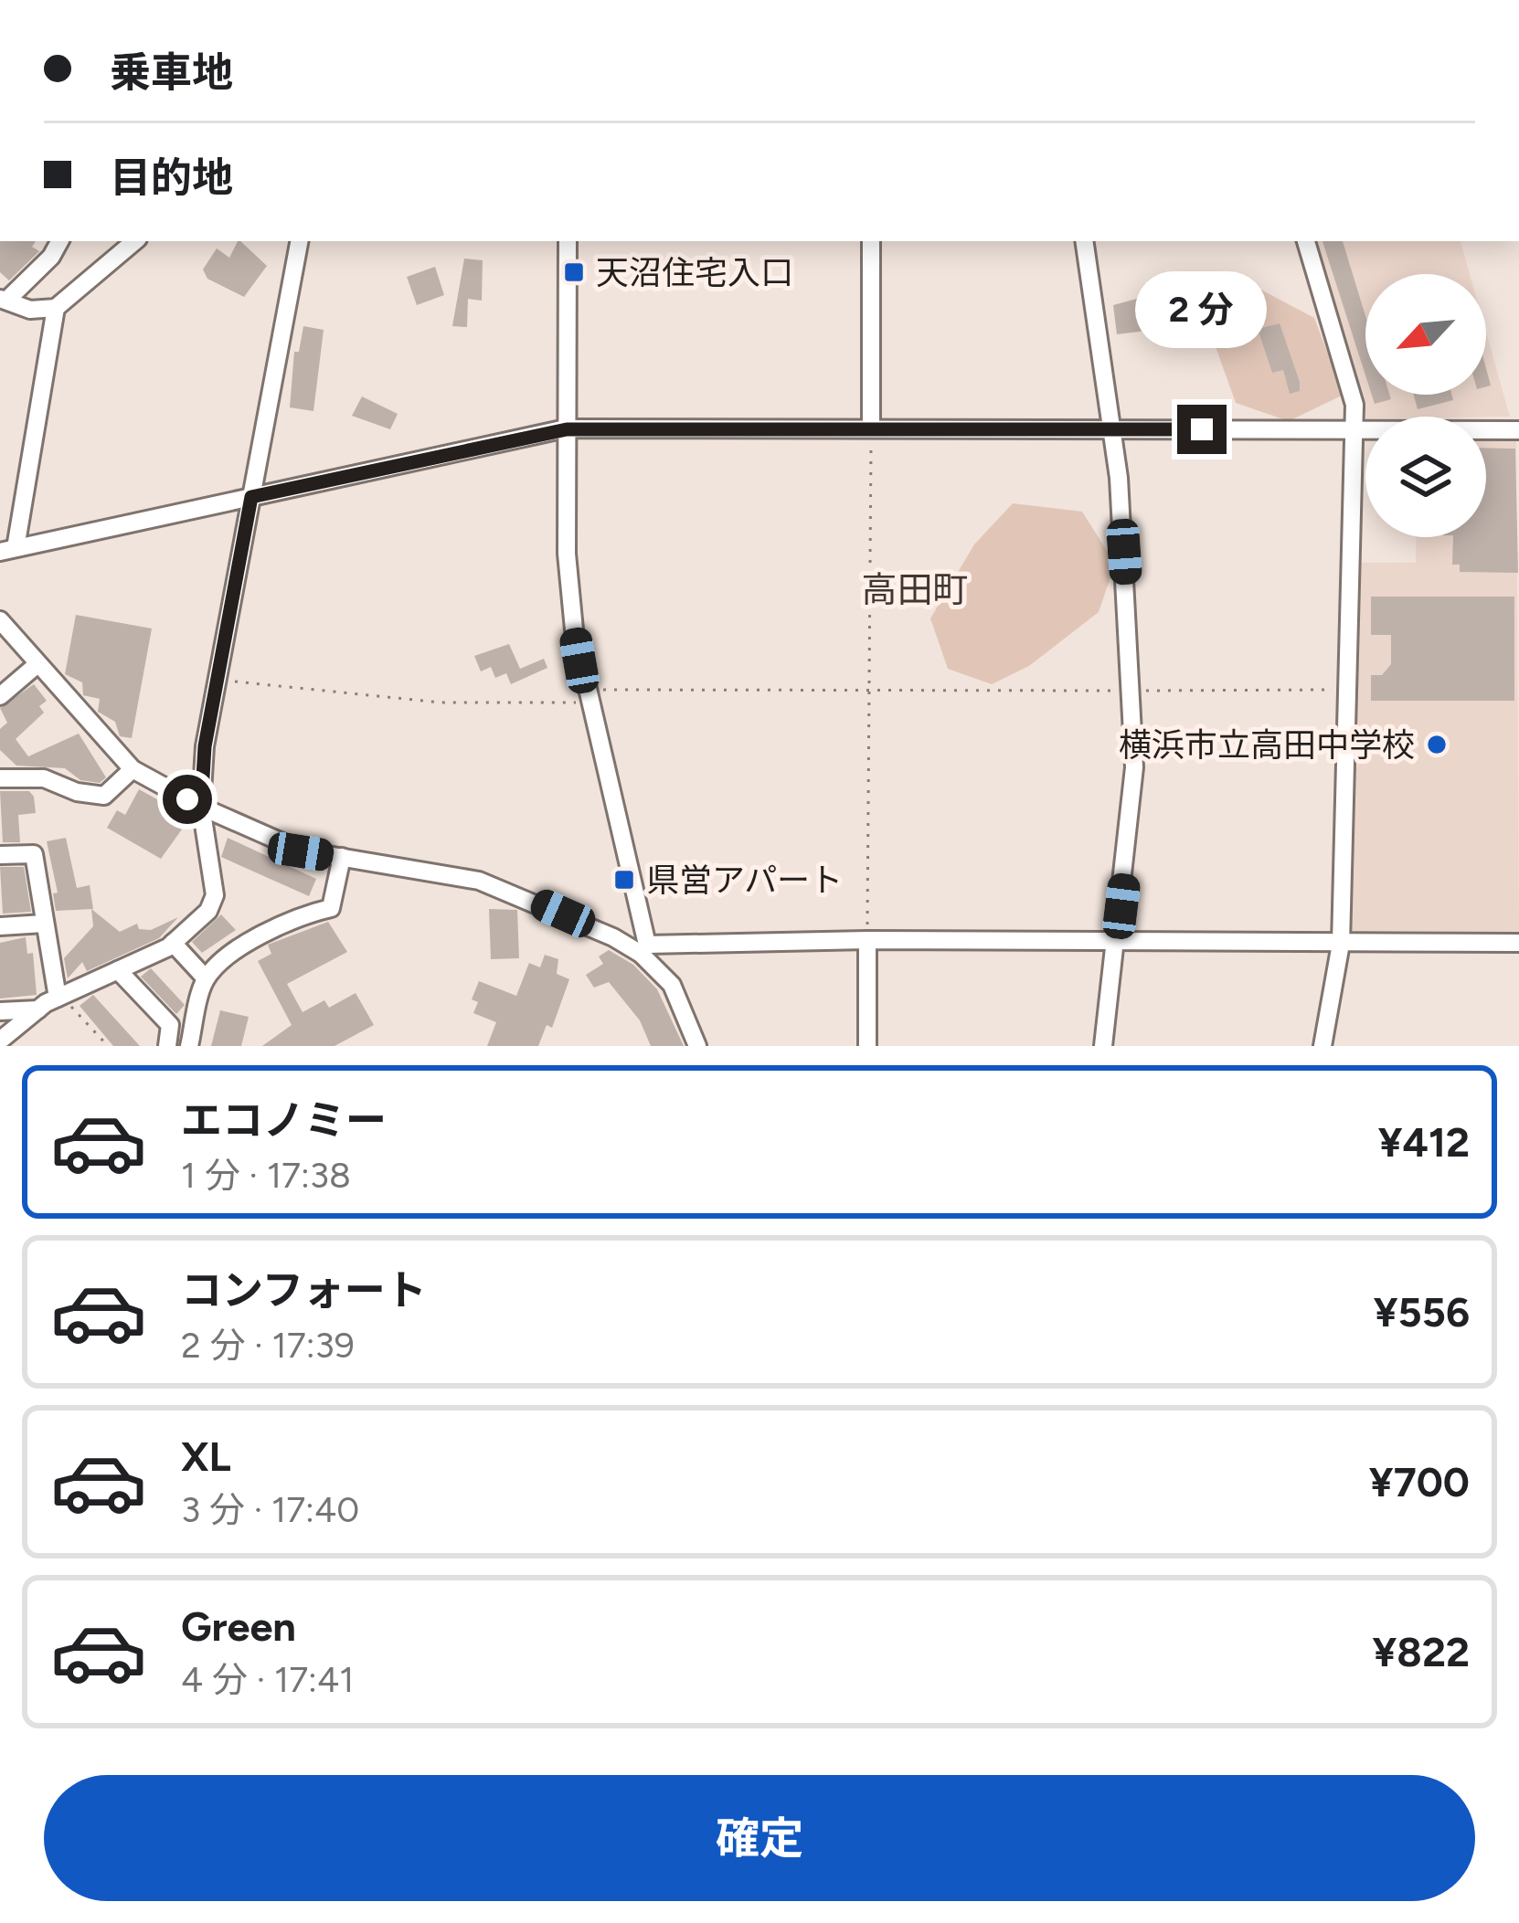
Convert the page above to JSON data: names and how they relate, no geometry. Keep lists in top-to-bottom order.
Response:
{
  "districts": ["高田町"],
  "places": {
    "transit": ["天沼住宅入口", "県営アパート"],
    "other": ["横浜市立高田中学校"]
  },
  "north": "bottom left",
  "page": {
    "banner": ["乗車地", "目的地"],
    "bubble": "2 分",
    "list": [
      {
        "name": "エコノミー",
        "note": "1 分 · 17:38",
        "value": "¥412"
      },
      {
        "name": "コンフォート",
        "note": "2 分 · 17:39",
        "value": "¥556"
      },
      {
        "name": "XL",
        "note": "3 分 · 17:40",
        "value": "¥700"
      },
      {
        "name": "Green",
        "note": "4 分 · 17:41",
        "value": "¥822"
      }
    ],
    "buttons": "確定"
  }
}
